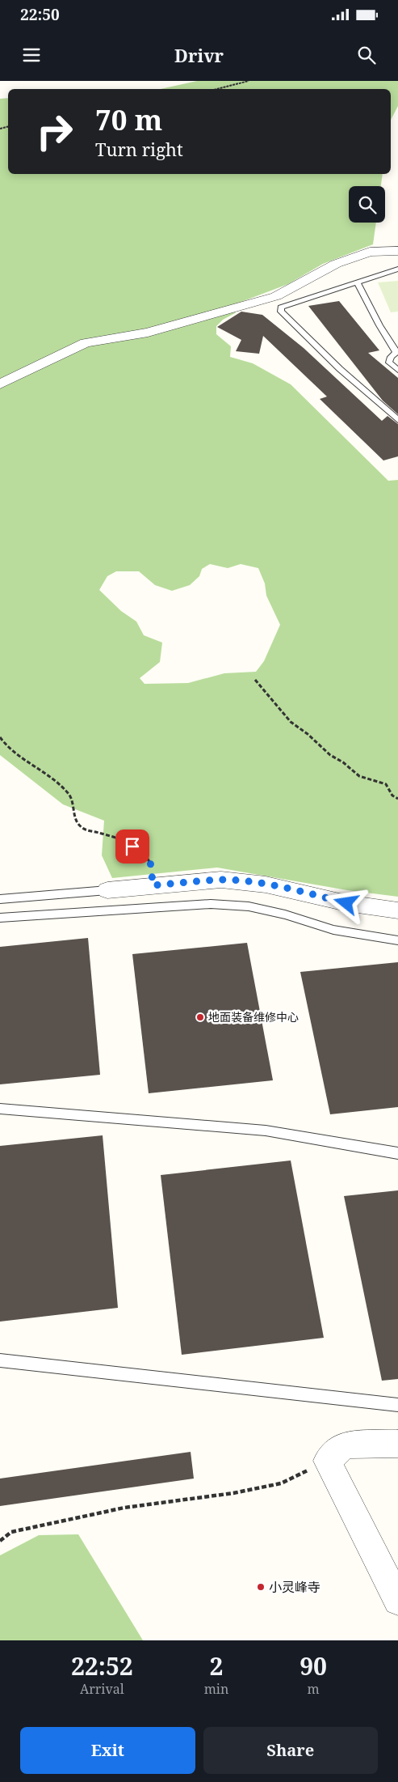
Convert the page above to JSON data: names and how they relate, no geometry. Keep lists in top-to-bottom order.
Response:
{
  "places": ["地面装备维修中心", "小灵峰寺"],
  "page": {
    "status": "22:50",
    "header": "Drivr",
    "turn": ["70 m", "Turn right"],
    "eta": [
      "22:52",
      "Arrival",
      "2",
      "min",
      "90",
      "m"
    ],
    "buttons": ["Exit", "Share"]
  }
}
